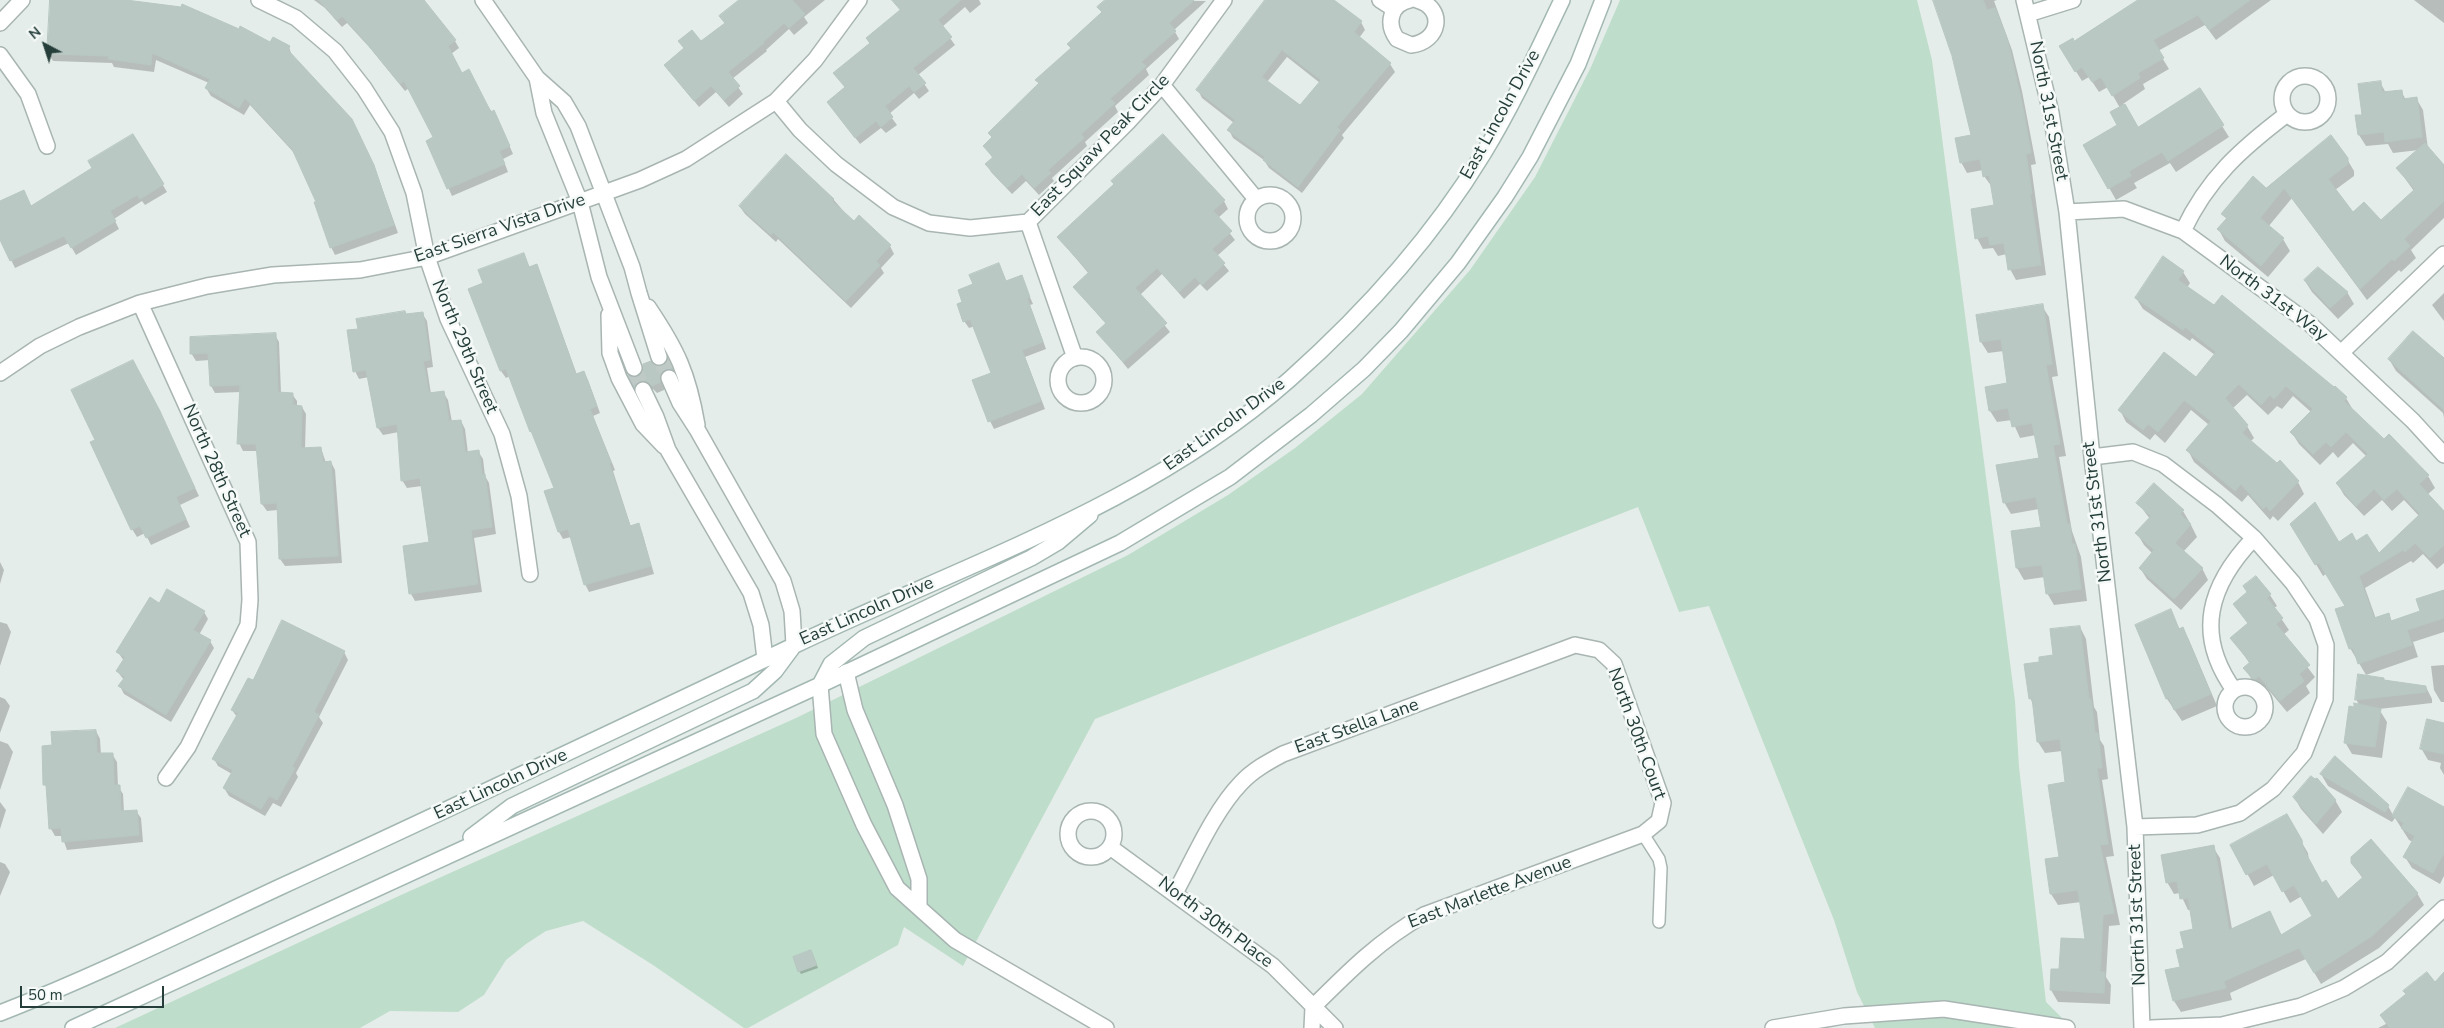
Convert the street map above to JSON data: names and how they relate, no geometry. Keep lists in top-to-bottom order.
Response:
{
  "streets": {
    "street": [
      "North 31st Street",
      "East Lincoln Drive",
      "East Squaw Peak Circle",
      "East Sierra Vista Drive",
      "North 31st Way",
      "North 29th Street",
      "North 28th Street",
      "East Stella Lane",
      "North 30th Court",
      "East Marlette Avenue",
      "North 30th Place"
    ]
  },
  "crossings": [
    ["North 31st Street", "North 31st Way"],
    ["East Squaw Peak Circle", "East Sierra Vista Drive"],
    ["East Sierra Vista Drive", "North 29th Street"],
    ["East Sierra Vista Drive", "North 28th Street"],
    ["East Stella Lane", "North 30th Court"],
    ["East Stella Lane", "North 30th Place"],
    ["North 30th Court", "East Marlette Avenue"],
    ["East Marlette Avenue", "North 30th Place"]
  ],
  "scale_bar": "50 m",
  "north": "top left"
}
